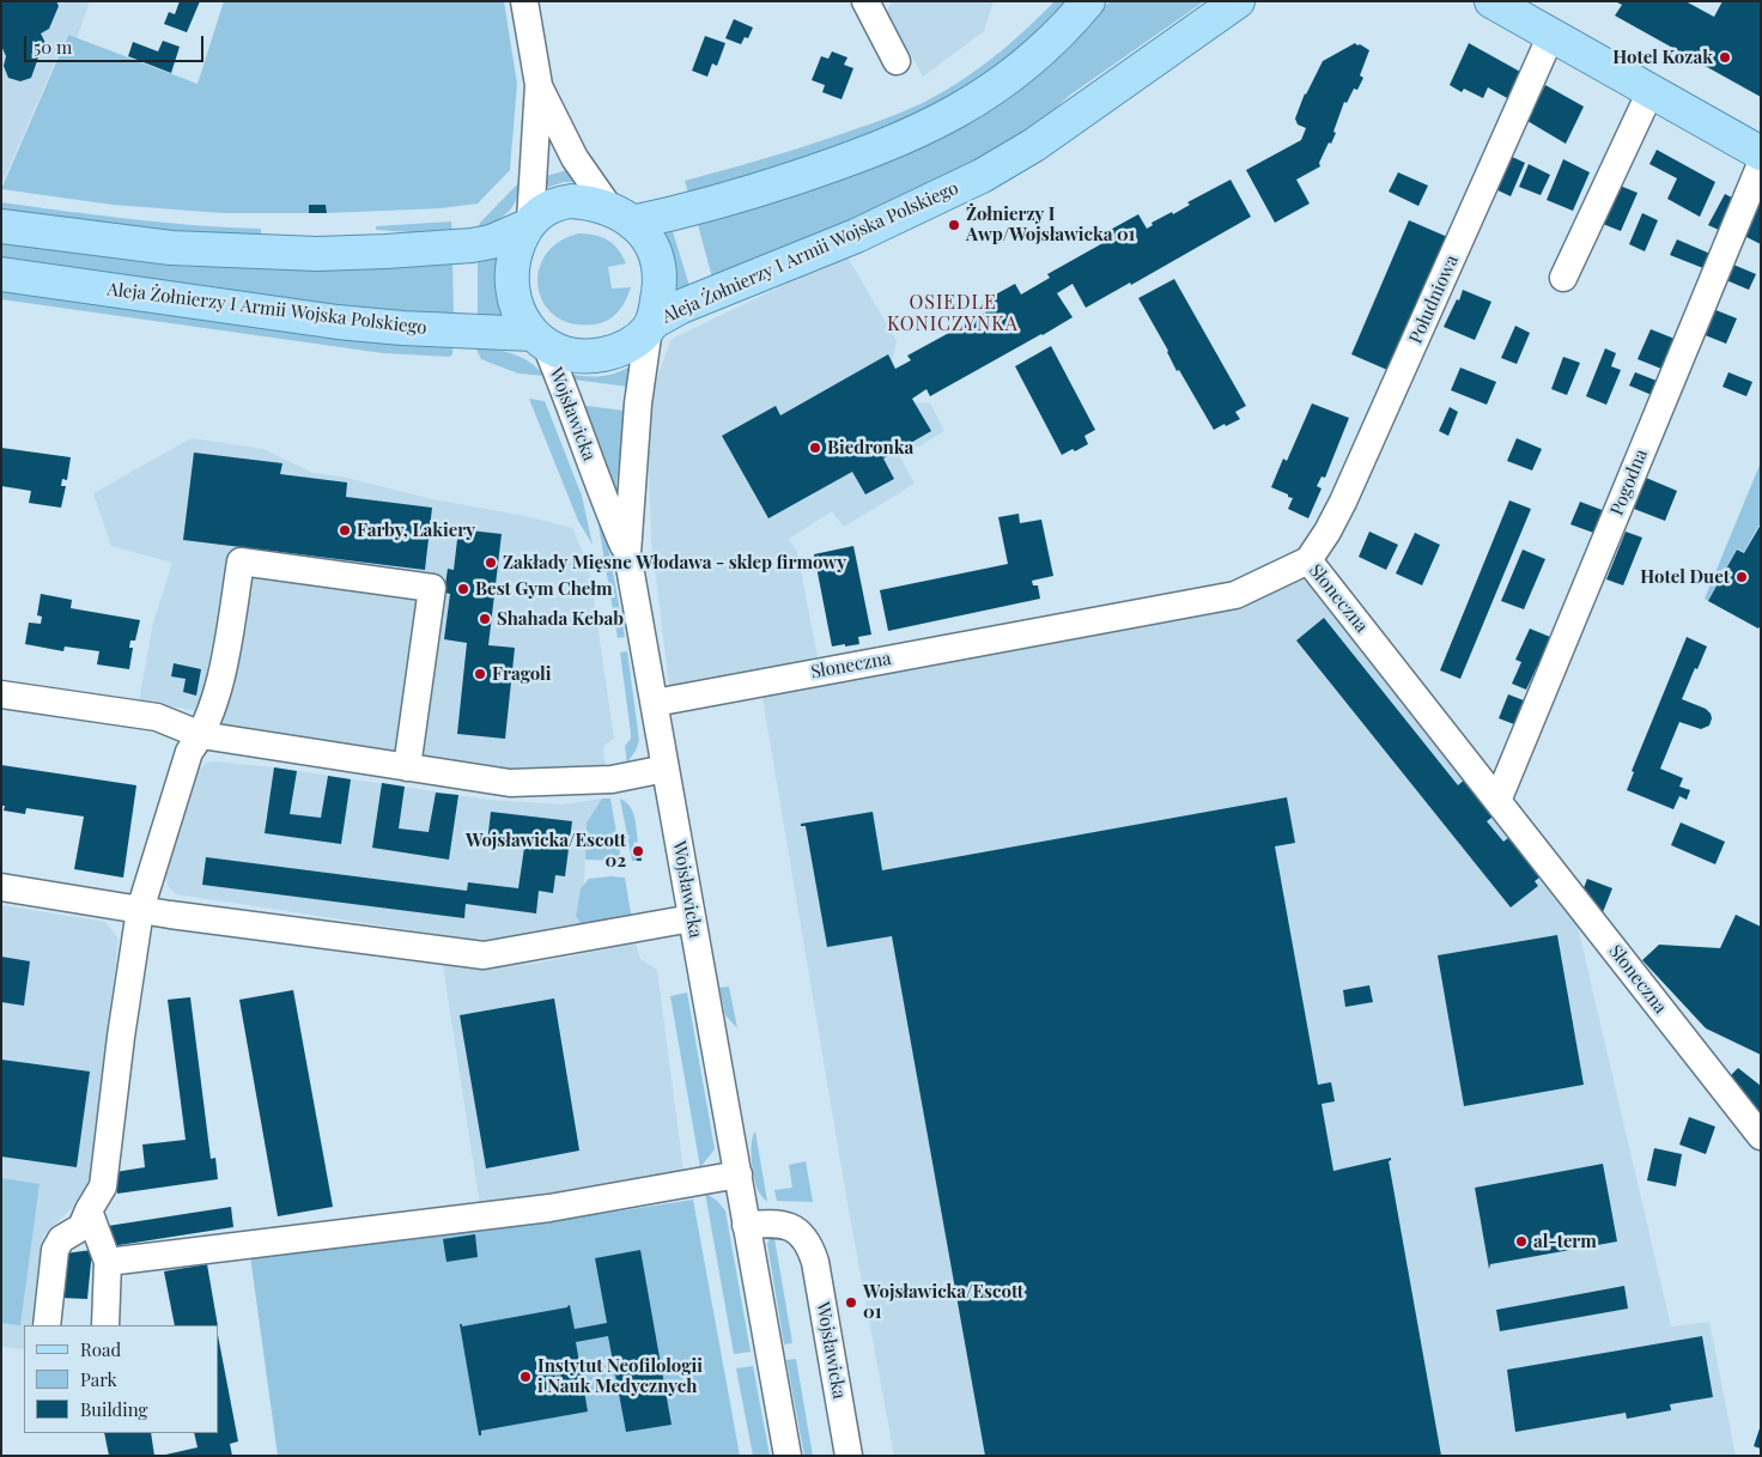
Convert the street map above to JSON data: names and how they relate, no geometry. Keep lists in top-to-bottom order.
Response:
{
  "streets": {
    "main road": ["Aleja Żołnierzy I Armii Wojska Polskiego"],
    "street": [
      "Południowa",
      "Wojsławicka",
      "Pogodna",
      "Słoneczna"
    ]
  },
  "crossings": [
    ["Aleja Żołnierzy I Armii Wojska Polskiego", "Wojsławicka"],
    ["Południowa", "Słoneczna"],
    ["Wojsławicka", "Słoneczna"],
    ["Pogodna", "Słoneczna"]
  ],
  "districts": ["OSIEDLE KONICZYNKA"],
  "places": [
    "Hotel Kozak",
    "Żołnierzy I Awp/Wojsławicka 01",
    "Biedronka",
    "Farby, Lakiery",
    "Zakłady Mięsne Włodawa - sklep firmowy",
    "Hotel Duet",
    "Best Gym Chełm",
    "Shahada Kebab",
    "Fragoli",
    "Wojsławicka/Escott 02",
    "al-term",
    "Wojsławicka/Escott 01",
    "Instytut Neofilologii i Nauk Medycznych"
  ],
  "legend": ["Road", "Park", "Building"],
  "scale_bar": "50 m"
}
